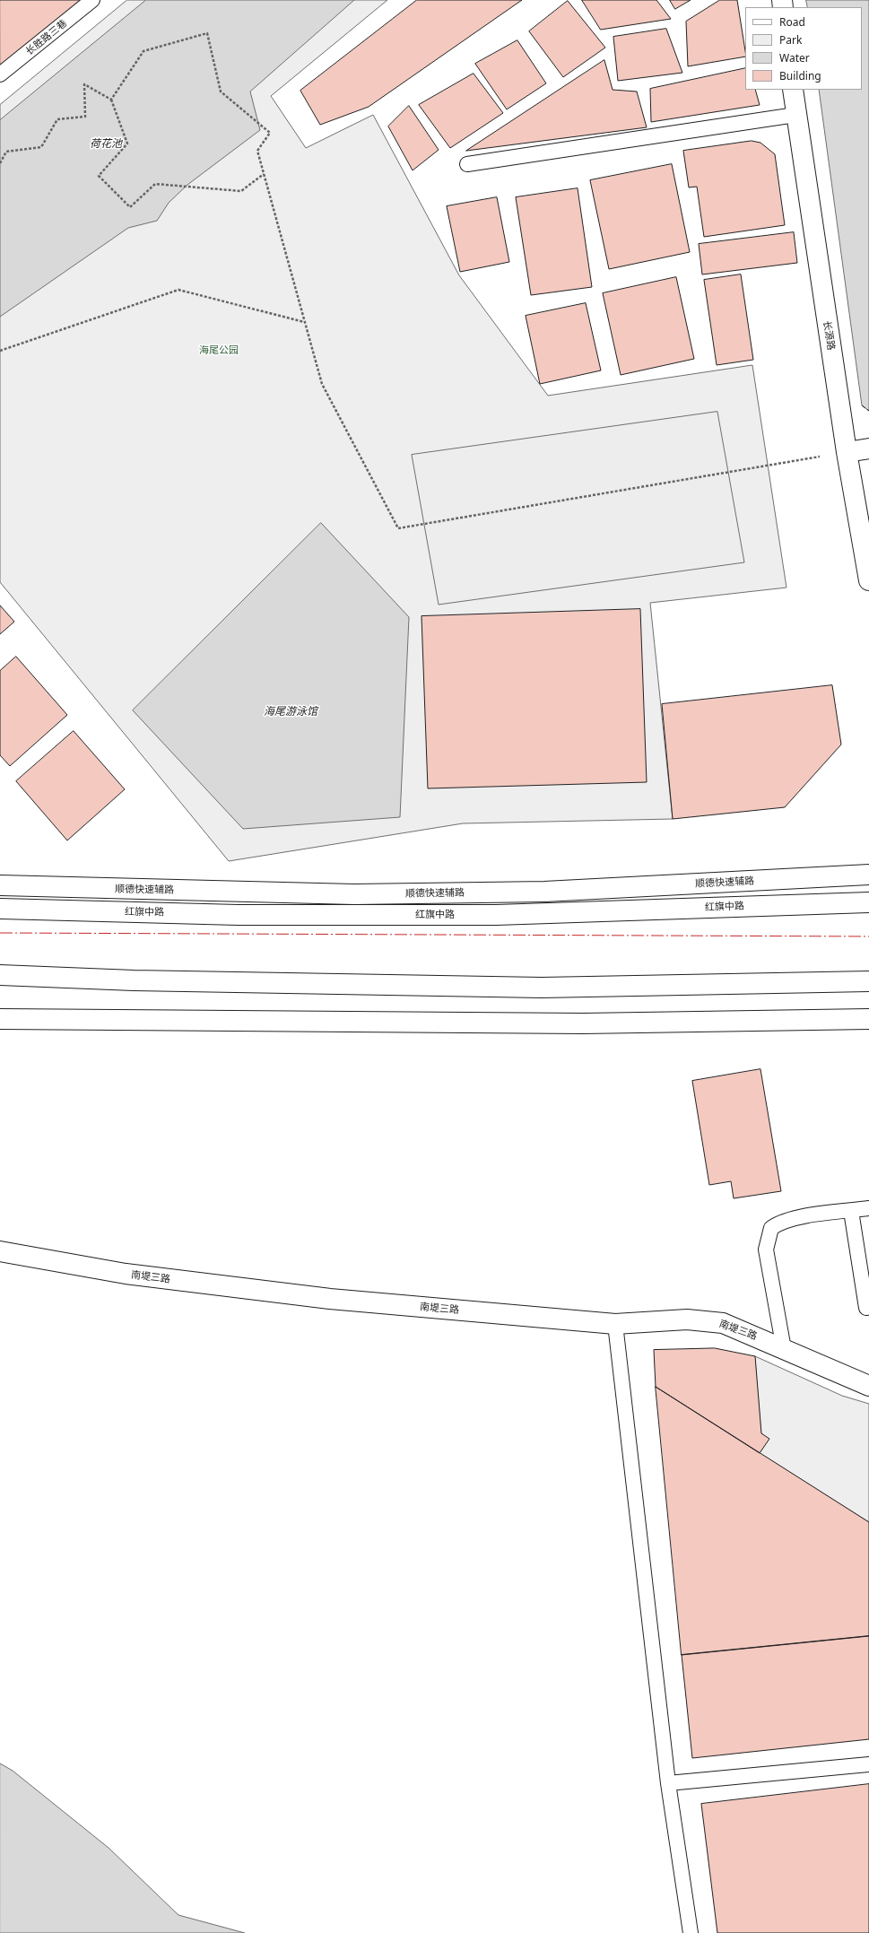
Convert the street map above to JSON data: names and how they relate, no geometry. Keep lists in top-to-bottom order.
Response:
{
  "streets": {
    "main road": [
      "长源路",
      "顺德快速辅路",
      "红旗中路",
      "南堤三路"
    ],
    "lane": ["长胜路三巷"]
  },
  "water": ["荷花池", "海尾游泳馆"],
  "parks": ["海尾公园"],
  "legend": [
    "Road",
    "Park",
    "Water",
    "Building"
  ]
}
